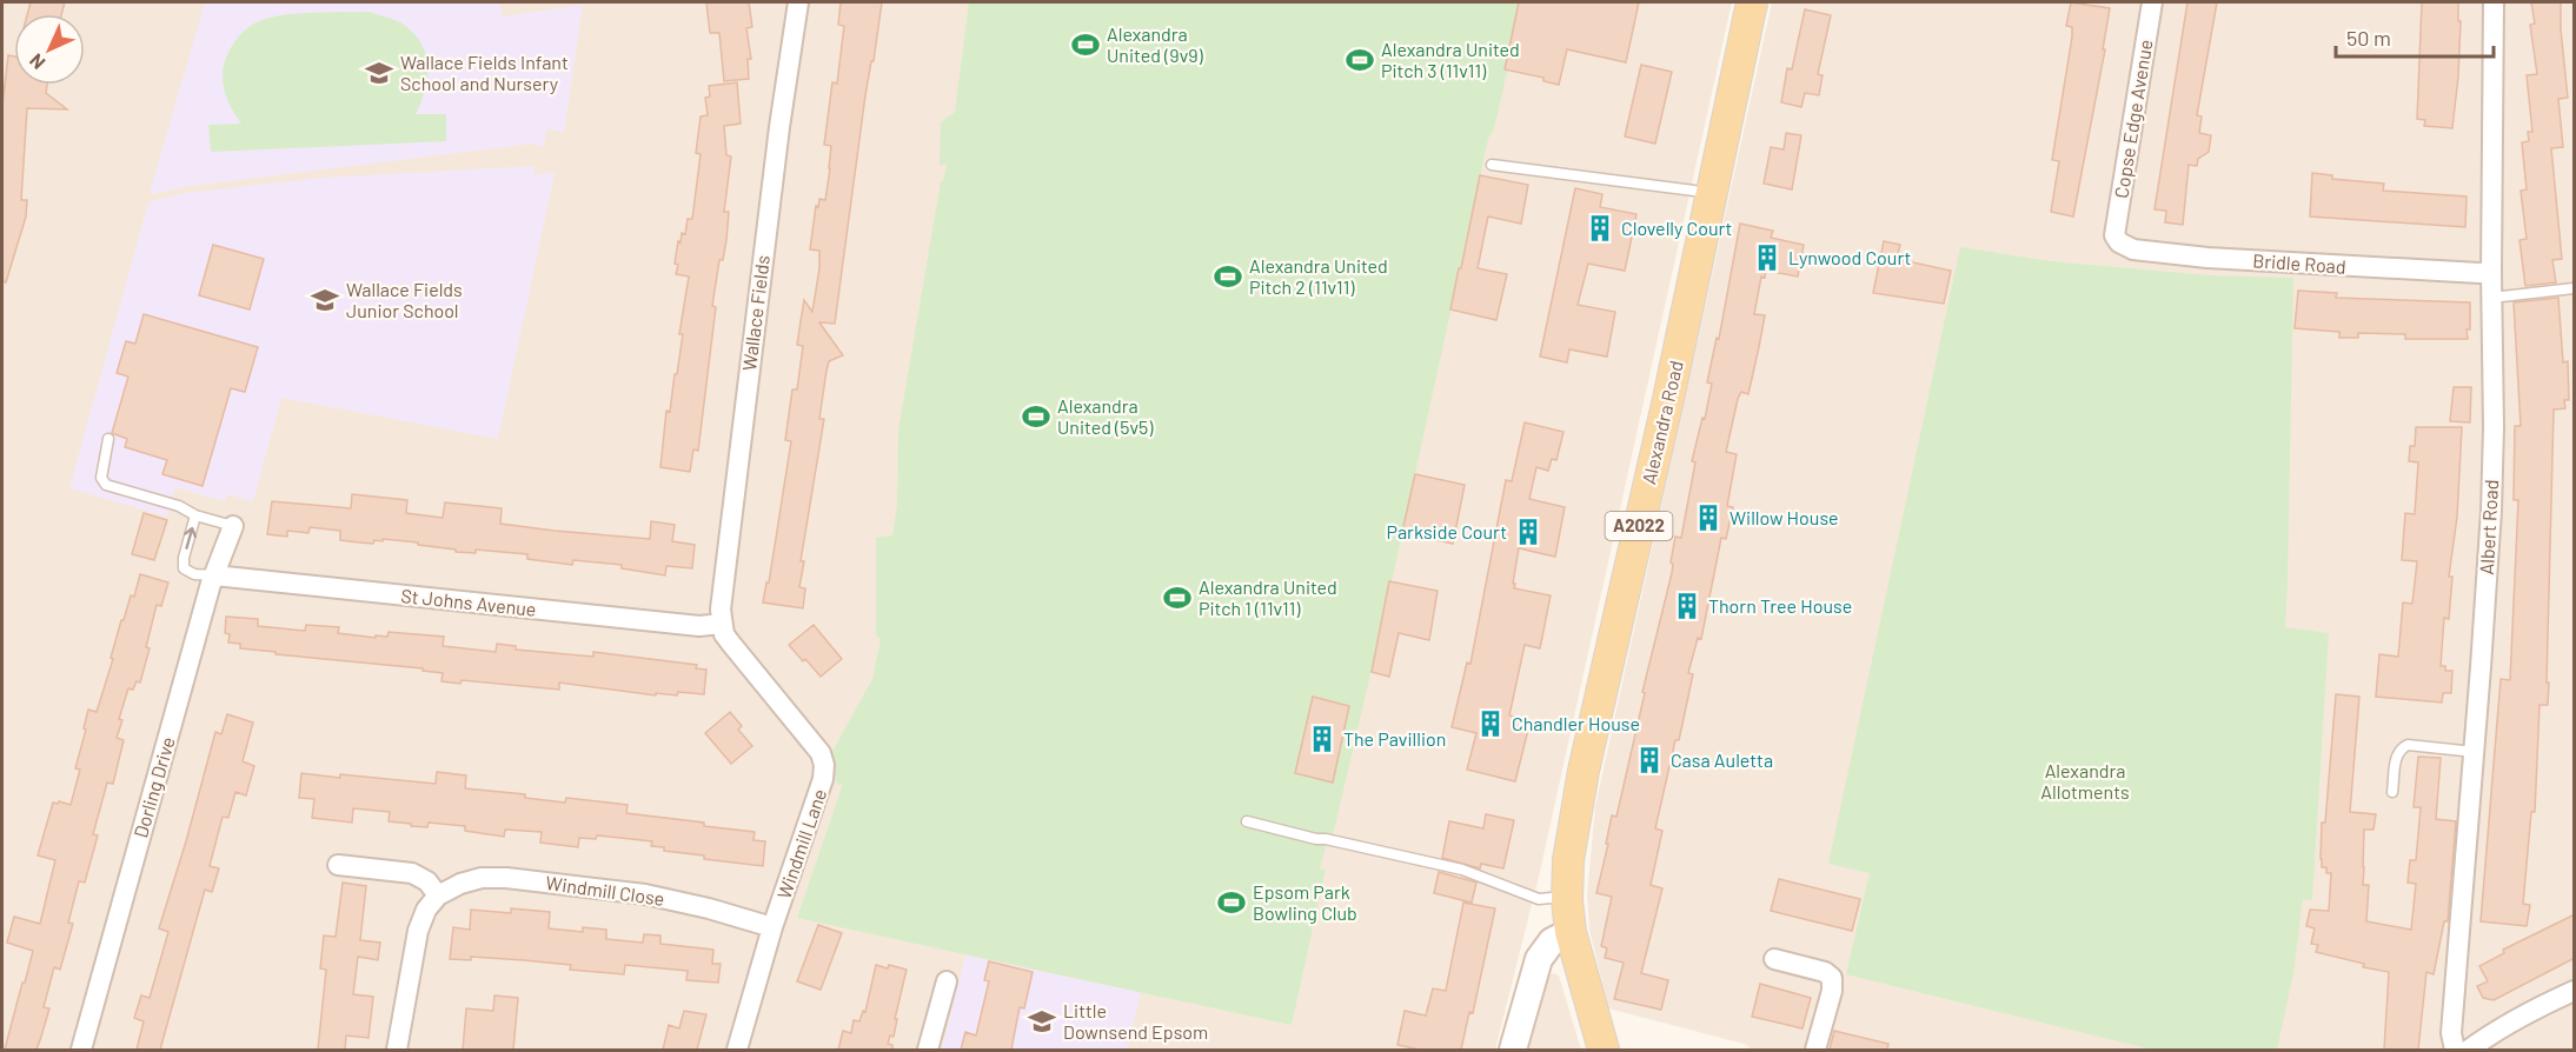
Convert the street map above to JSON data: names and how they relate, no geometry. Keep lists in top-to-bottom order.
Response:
{
  "streets": {
    "main road": ["Alexandra Road", "A2022"],
    "street": [
      "Copse Edge Avenue",
      "Bridle Road",
      "Wallace Fields",
      "Albert Road",
      "St Johns Avenue",
      "Dorling Drive",
      "Windmill Lane",
      "Windmill Close"
    ]
  },
  "crossings": [
    ["Copse Edge Avenue", "Bridle Road"],
    ["Bridle Road", "Albert Road"],
    ["Wallace Fields", "St Johns Avenue"],
    ["Wallace Fields", "Windmill Lane"],
    ["St Johns Avenue", "Dorling Drive"],
    ["St Johns Avenue", "Windmill Lane"],
    ["Windmill Lane", "Windmill Close"]
  ],
  "parks": ["Alexandra Allotments"],
  "places": {
    "sports": [
      "Alexandra United (9v9)",
      "Alexandra United Pitch 3 (11v11)",
      "Alexandra United Pitch 2 (11v11)",
      "Alexandra United (5v5)",
      "Alexandra United Pitch 1 (11v11)",
      "Epsom Park Bowling Club"
    ],
    "school or university": ["Wallace Fields Infant School and Nursery", "Wallace Fields Junior School", "Little Downsend Epsom"],
    "building": [
      "Clovelly Court",
      "Lynwood Court",
      "Willow House",
      "Parkside Court",
      "Thorn Tree House",
      "Chandler House",
      "The Pavillion",
      "Casa Auletta"
    ]
  },
  "scale_bar": "50 m",
  "north": "bottom left"
}
